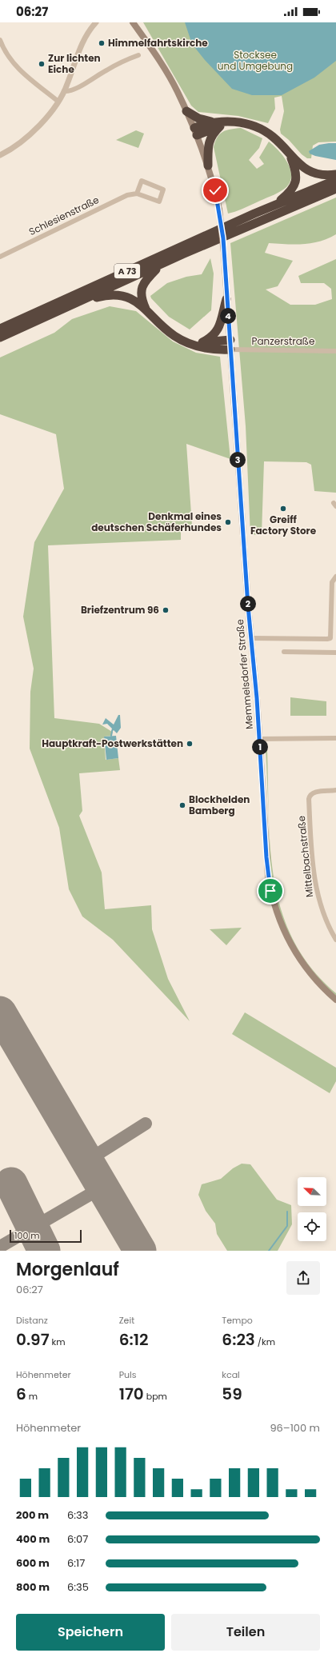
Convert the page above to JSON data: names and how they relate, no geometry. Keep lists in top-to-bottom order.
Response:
{
  "streets": {
    "highway": ["A 73"],
    "main road": ["Memmelsdorfer Straße"],
    "street": ["Schlesienstraße", "Panzerstraße", "Mittelbachstraße"]
  },
  "crossings": [
    ["Panzerstraße", "Memmelsdorfer Straße"]
  ],
  "parks": ["Stocksee und Umgebung"],
  "places": [
    "Himmelfahrtskirche",
    "Zur lichten Eiche",
    "Greiff Factory Store",
    "Denkmal eines deutschen Schäferhundes",
    "Briefzentrum 96",
    "Hauptkraft-Postwerkstätten",
    "Blockhelden Bamberg"
  ],
  "scale_bar": "100 m",
  "north": "top left",
  "page": {
    "status": "06:27",
    "pins": [
      "4",
      "3",
      "2",
      "1"
    ],
    "scale": "100 m",
    "heading": ["Morgenlauf", "06:27"],
    "stats": [
      ["Distanz", "0.97 km"],
      ["Zeit", "6:12"],
      ["Tempo", "6:23 /km"],
      ["Höhenmeter", "6 m"],
      ["Puls", "170 bpm"],
      ["kcal", "59"]
    ],
    "chart": ["Höhenmeter", "96–100 m"],
    "list": [
      {
        "name": "200 m",
        "note": "6:33"
      },
      {
        "name": "400 m",
        "note": "6:07"
      },
      {
        "name": "600 m",
        "note": "6:17"
      },
      {
        "name": "800 m",
        "note": "6:35"
      }
    ],
    "buttons": ["Speichern", "Teilen"]
  }
}
